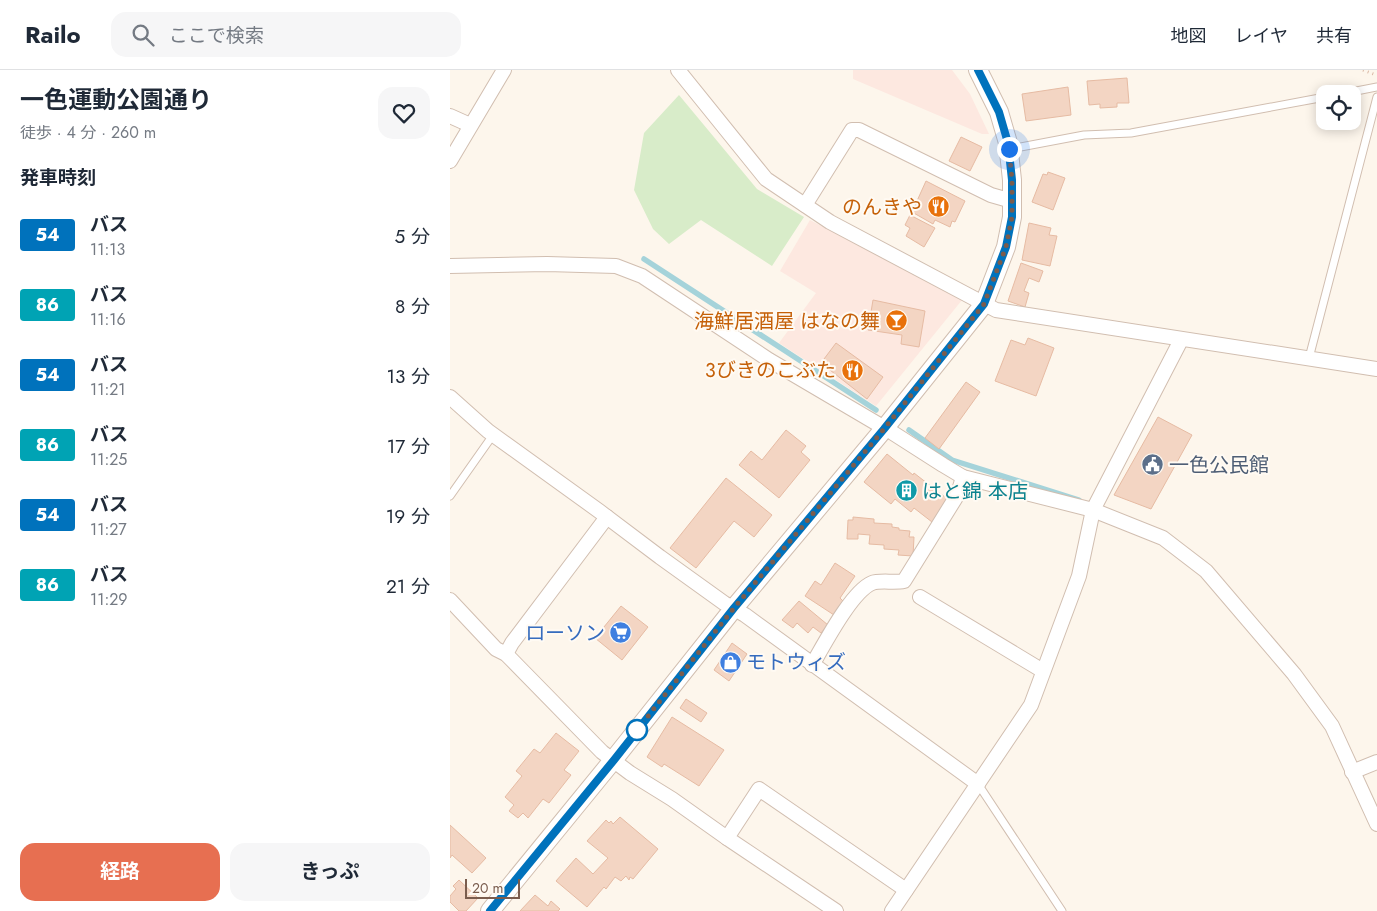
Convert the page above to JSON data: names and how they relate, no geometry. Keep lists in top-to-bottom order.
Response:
{
  "places": {
    "restaurant": ["のんきや", "３びきのこぶた"],
    "bar": ["海鮮居酒屋 はなの舞"],
    "public building": ["一色公民館"],
    "building": ["はと錦 本店"],
    "supermarket": ["ローソン"],
    "shop": ["モトウィズ"]
  },
  "lines": ["bus line 54"],
  "scale_bar": "20 m",
  "page": {
    "header": "Railo",
    "search": "ここで検索",
    "nav": ["地図", "レイヤ", "共有"],
    "heading": [
      ["一色運動公園通り", "徒歩 · 4 分 · 260 m"],
      "発車時刻"
    ],
    "list": [
      {
        "mark": "54",
        "name": "バス",
        "note": "11:13",
        "value": "5 分"
      },
      {
        "mark": "86",
        "name": "バス",
        "note": "11:16",
        "value": "8 分"
      },
      {
        "mark": "54",
        "name": "バス",
        "note": "11:21",
        "value": "13 分"
      },
      {
        "mark": "86",
        "name": "バス",
        "note": "11:25",
        "value": "17 分"
      },
      {
        "mark": "54",
        "name": "バス",
        "note": "11:27",
        "value": "19 分"
      },
      {
        "mark": "86",
        "name": "バス",
        "note": "11:29",
        "value": "21 分"
      }
    ],
    "buttons": ["経路", "きっぷ"],
    "scale": "20 m"
  }
}
